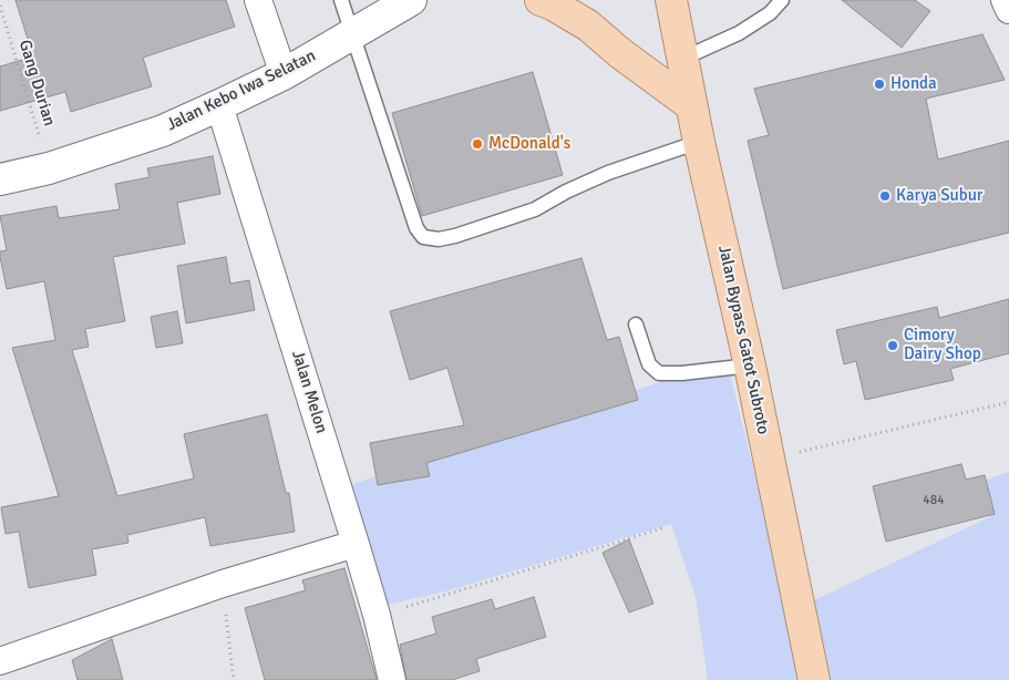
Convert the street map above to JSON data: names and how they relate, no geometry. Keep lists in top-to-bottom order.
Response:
{
  "streets": {
    "main road": ["Jalan Bypass Gatot Subroto"],
    "street": ["Jalan Kebo Iwa Selatan", "Jalan Melon"],
    "path": ["Gang Durian"]
  },
  "crossings": [
    ["Gang Durian", "Jalan Kebo Iwa Selatan"],
    ["Jalan Kebo Iwa Selatan", "Jalan Melon"]
  ],
  "places": [
    "Honda",
    "McDonald's",
    "Karya Subur",
    "Cimory Dairy Shop"
  ],
  "house_numbers": ["484"]
}
